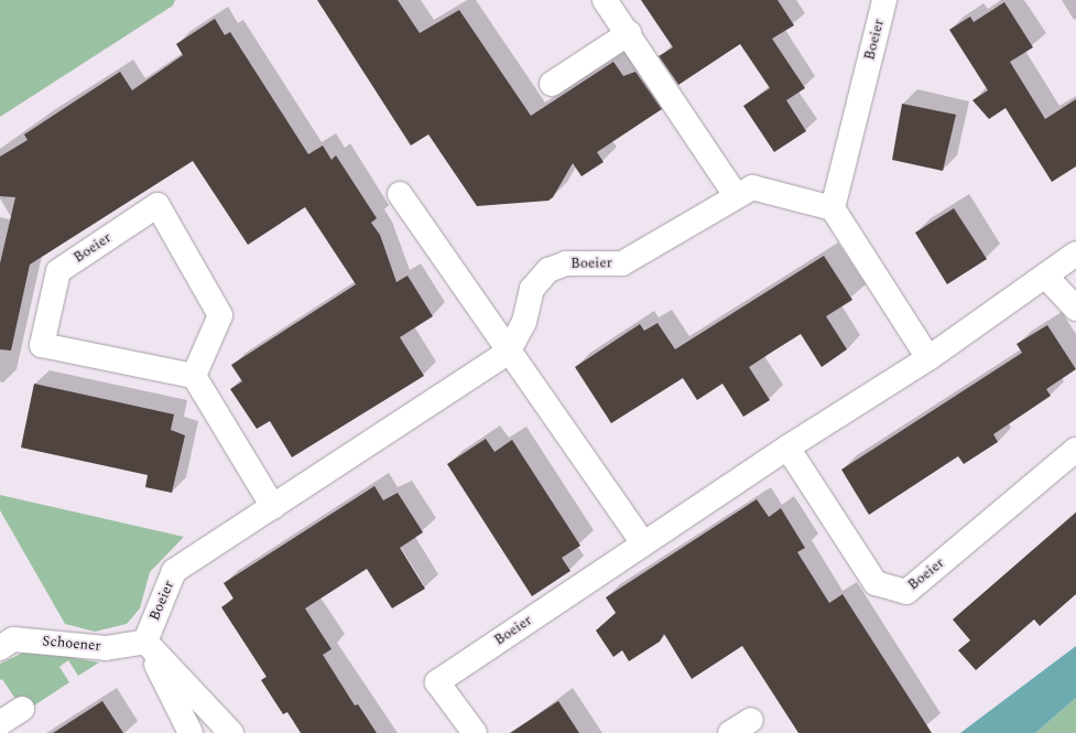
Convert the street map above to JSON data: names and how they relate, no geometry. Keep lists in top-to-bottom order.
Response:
{
  "streets": {
    "street": ["Boeier", "Schoener"]
  },
  "crossings": [
    ["Boeier", "Schoener"]
  ]
}
